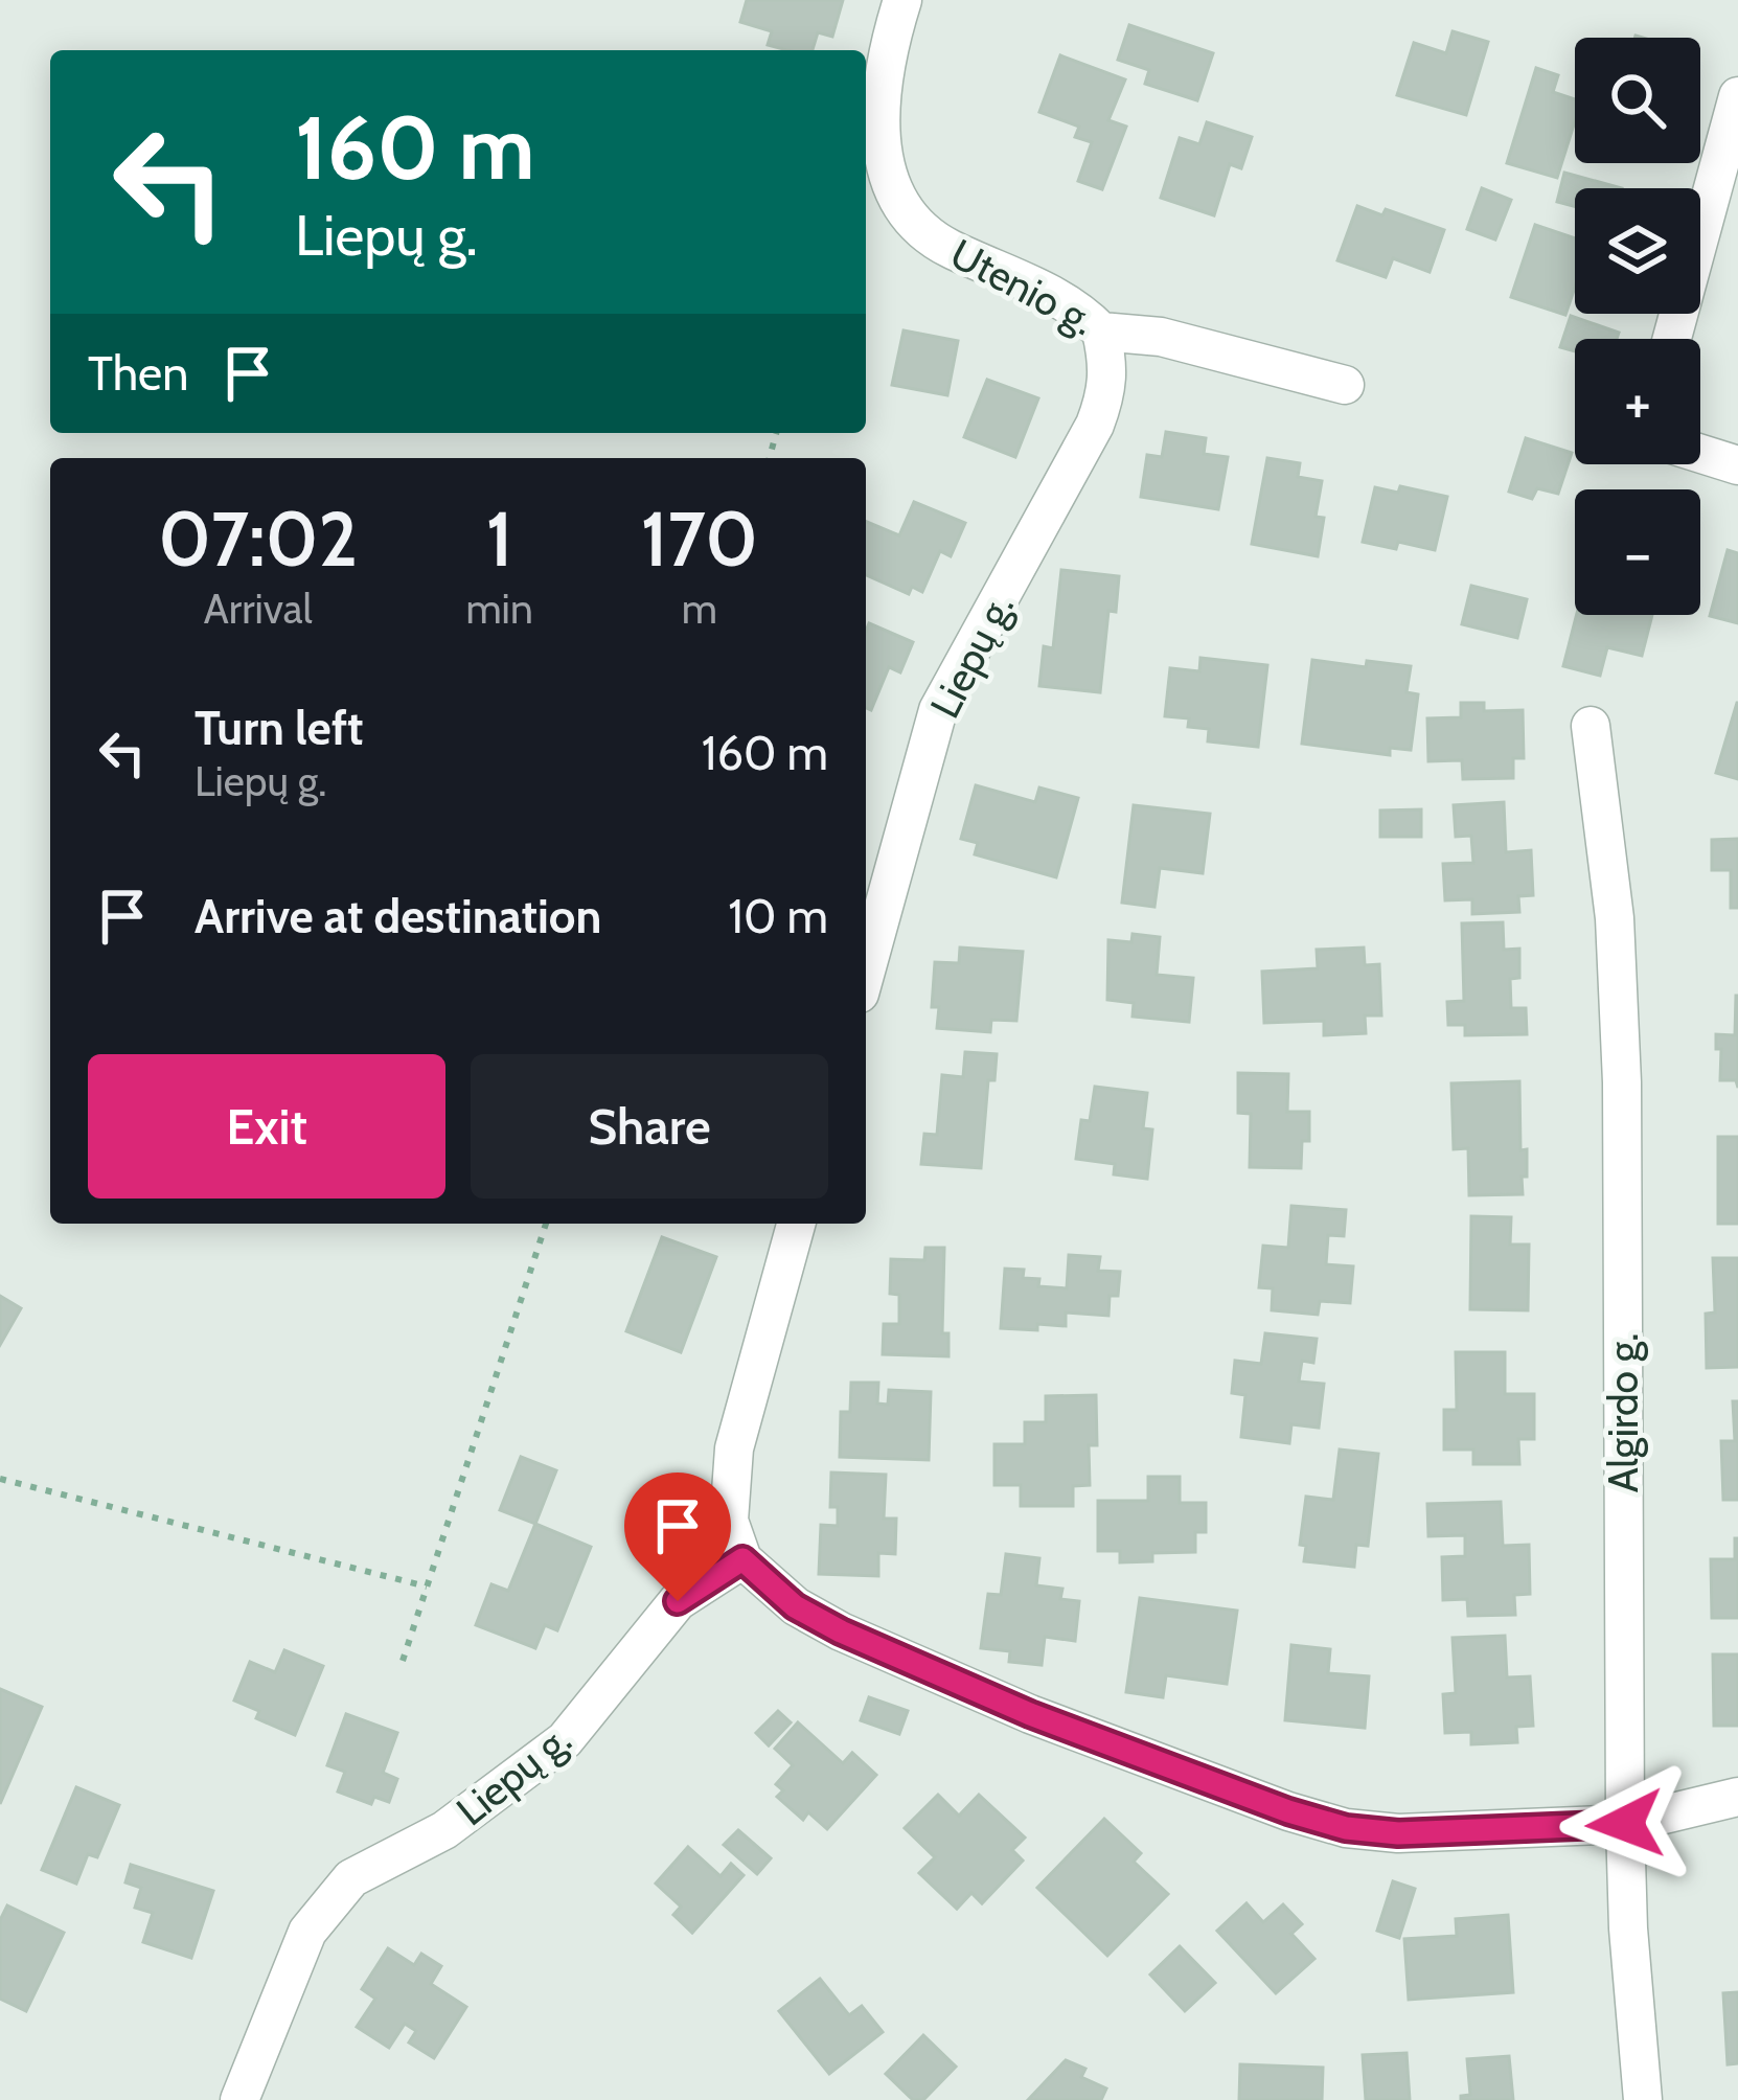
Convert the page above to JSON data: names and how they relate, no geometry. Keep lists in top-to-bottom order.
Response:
{
  "streets": {
    "street": ["Utenio g.", "Liepų g.", "Algirdo g."]
  },
  "crossings": [
    ["Utenio g.", "Liepų g."]
  ],
  "page": {
    "map_buttons": ["+", "−"],
    "turn": ["160 m", "Liepų g."],
    "then": "Then",
    "eta": [
      "07:02",
      "Arrival",
      "1",
      "min",
      "170",
      "m"
    ],
    "list": [
      {
        "name": "Turn left",
        "note": "Liepų g.",
        "value": "160 m"
      },
      {
        "name": "Arrive at destination",
        "value": "10 m"
      }
    ],
    "buttons": ["Exit", "Share"]
  }
}
